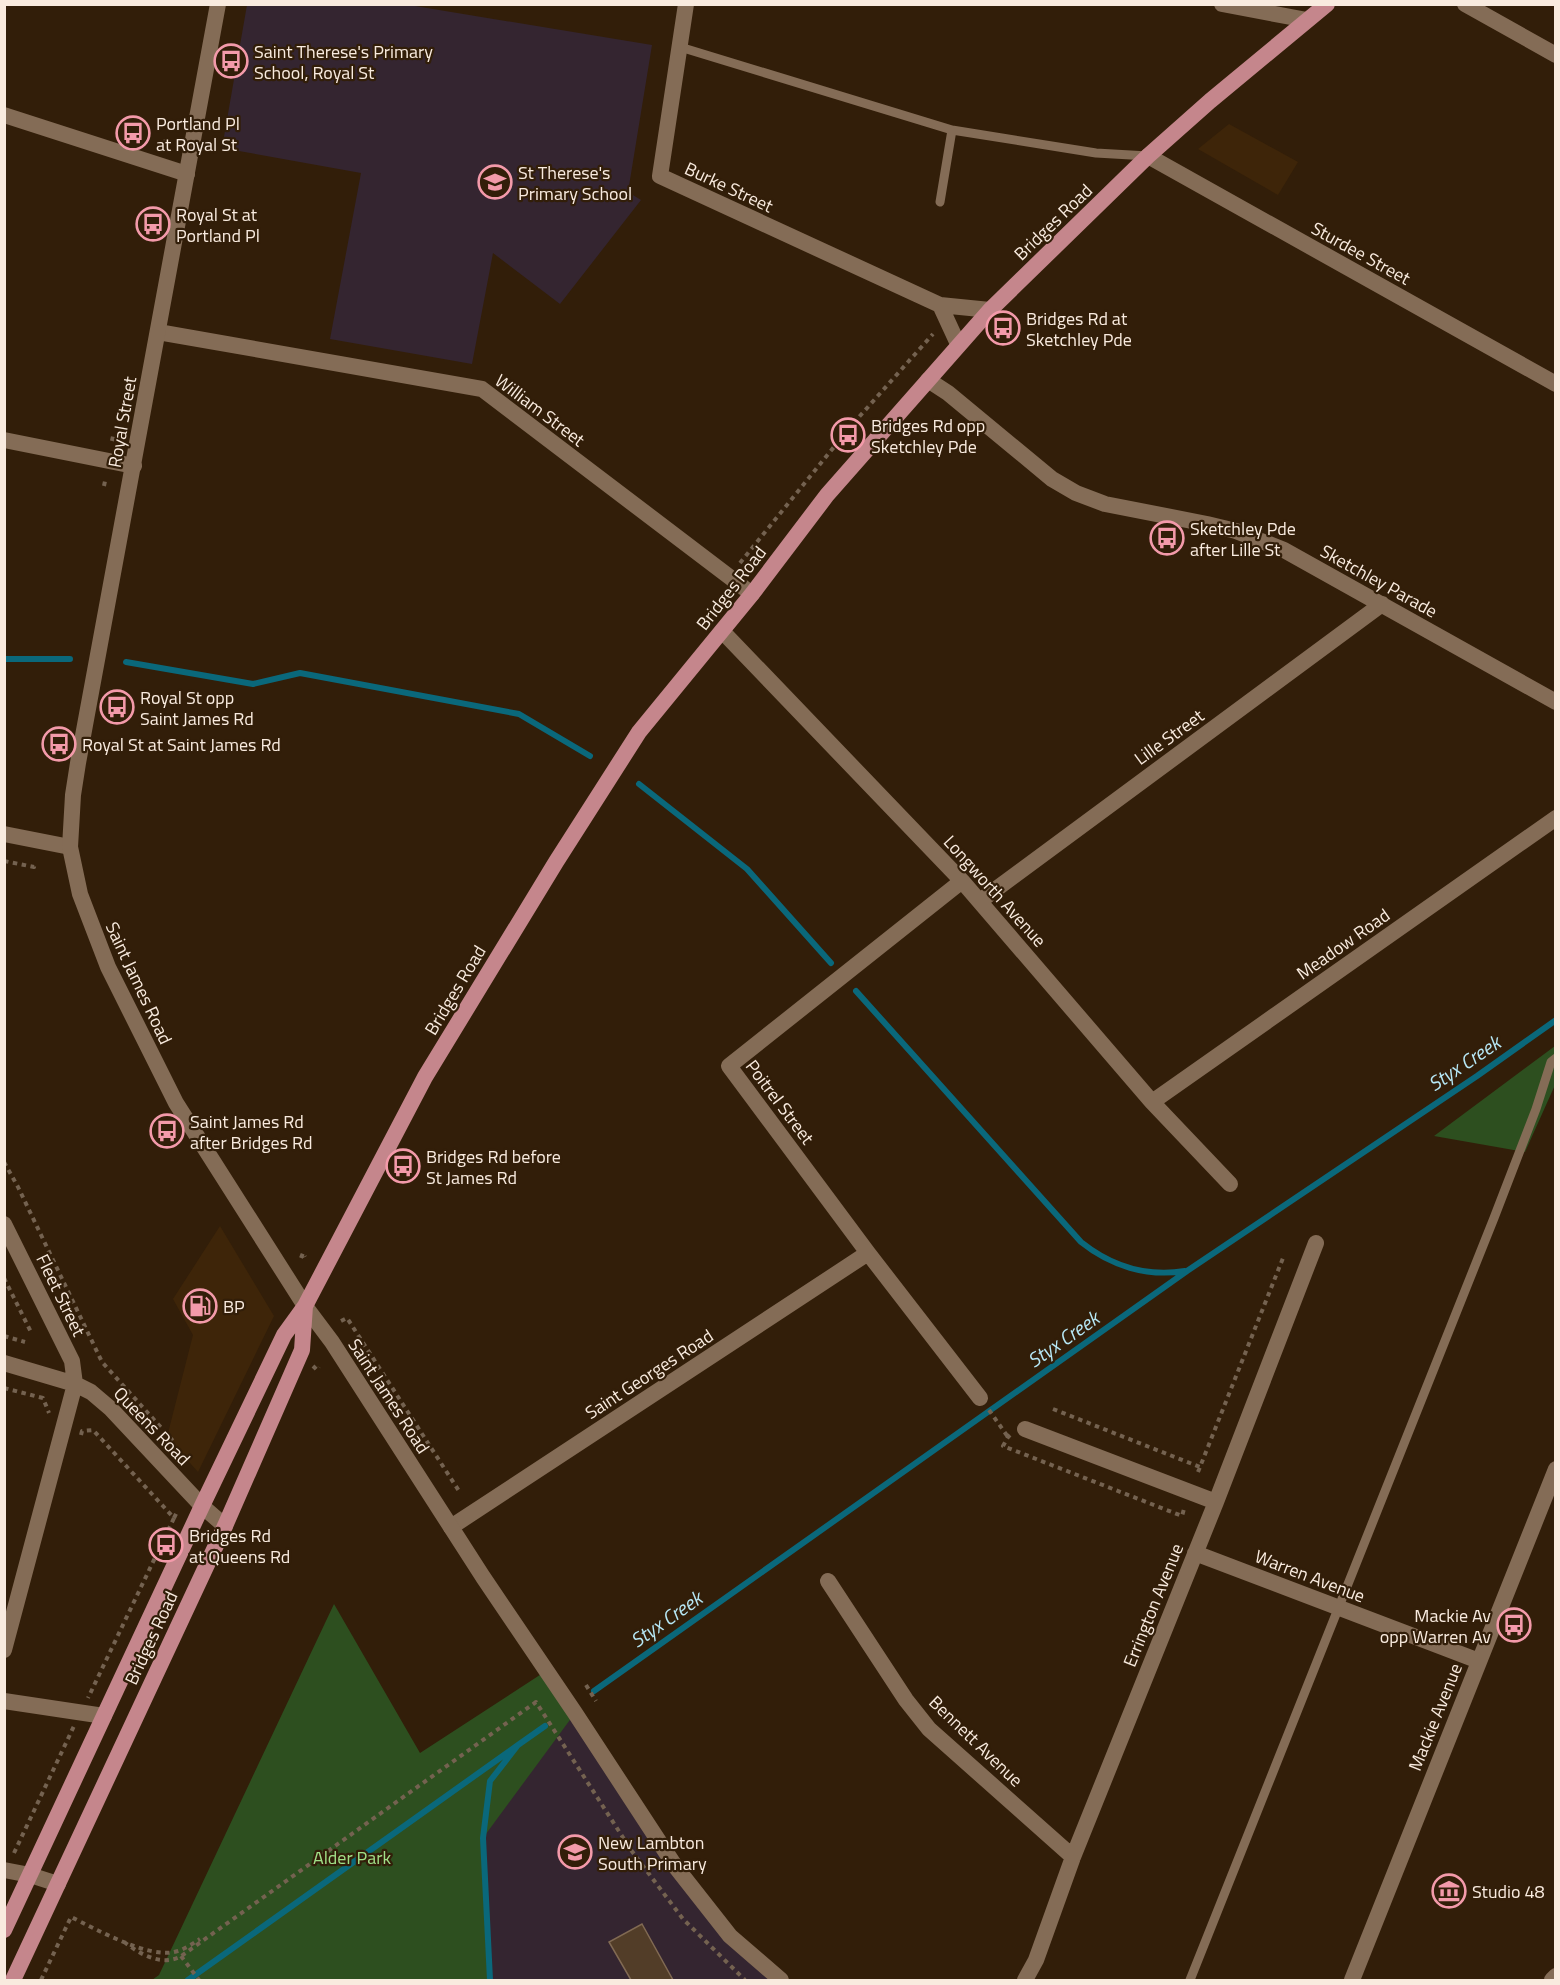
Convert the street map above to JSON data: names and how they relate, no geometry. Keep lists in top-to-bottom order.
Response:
{
  "streets": {
    "main road": ["Bridges Road"],
    "street": [
      "Burke Street",
      "Sturdee Street",
      "William Street",
      "Royal Street",
      "Sketchley Parade",
      "Lille Street",
      "Longworth Avenue",
      "Meadow Road",
      "Saint James Road",
      "Poitrel Street",
      "Fleet Street",
      "Saint Georges Road",
      "Queens Road",
      "Warren Avenue",
      "Errington Avenue",
      "Mackie Avenue",
      "Bennett Avenue"
    ]
  },
  "crossings": [
    ["Burke Street", "Bridges Road"],
    ["Bridges Road", "Sturdee Street"],
    ["Bridges Road", "William Street"],
    ["Bridges Road", "Sketchley Parade"],
    ["Bridges Road", "Longworth Avenue"],
    ["Bridges Road", "Saint James Road"],
    ["Bridges Road", "Queens Road"],
    ["William Street", "Royal Street"],
    ["Royal Street", "Saint James Road"],
    ["Sketchley Parade", "Lille Street"],
    ["Lille Street", "Longworth Avenue"],
    ["Longworth Avenue", "Meadow Road"],
    ["Longworth Avenue", "Poitrel Street"],
    ["Saint James Road", "Saint Georges Road"],
    ["Poitrel Street", "Saint Georges Road"],
    ["Fleet Street", "Queens Road"],
    ["Warren Avenue", "Errington Avenue"],
    ["Warren Avenue", "Mackie Avenue"],
    ["Errington Avenue", "Bennett Avenue"]
  ],
  "water": ["Styx Creek"],
  "parks": ["Alder Park"],
  "places": {
    "bus stop": [
      "Saint Therese's Primary School, Royal St",
      "Portland Pl at Royal St",
      "Royal St at Portland Pl",
      "Bridges Rd at Sketchley Pde",
      "Bridges Rd opp Sketchley Pde",
      "Sketchley Pde after Lille St",
      "Royal St opp Saint James Rd",
      "Royal St at Saint James Rd",
      "Saint James Rd after Bridges Rd",
      "Bridges Rd before St James Rd",
      "Bridges Rd at Queens Rd",
      "Mackie Av opp Warren Av"
    ],
    "school or university": ["St Therese's Primary School", "New Lambton South Primary"],
    "fuel station": ["BP"],
    "museum": ["Studio 48"]
  }
}
